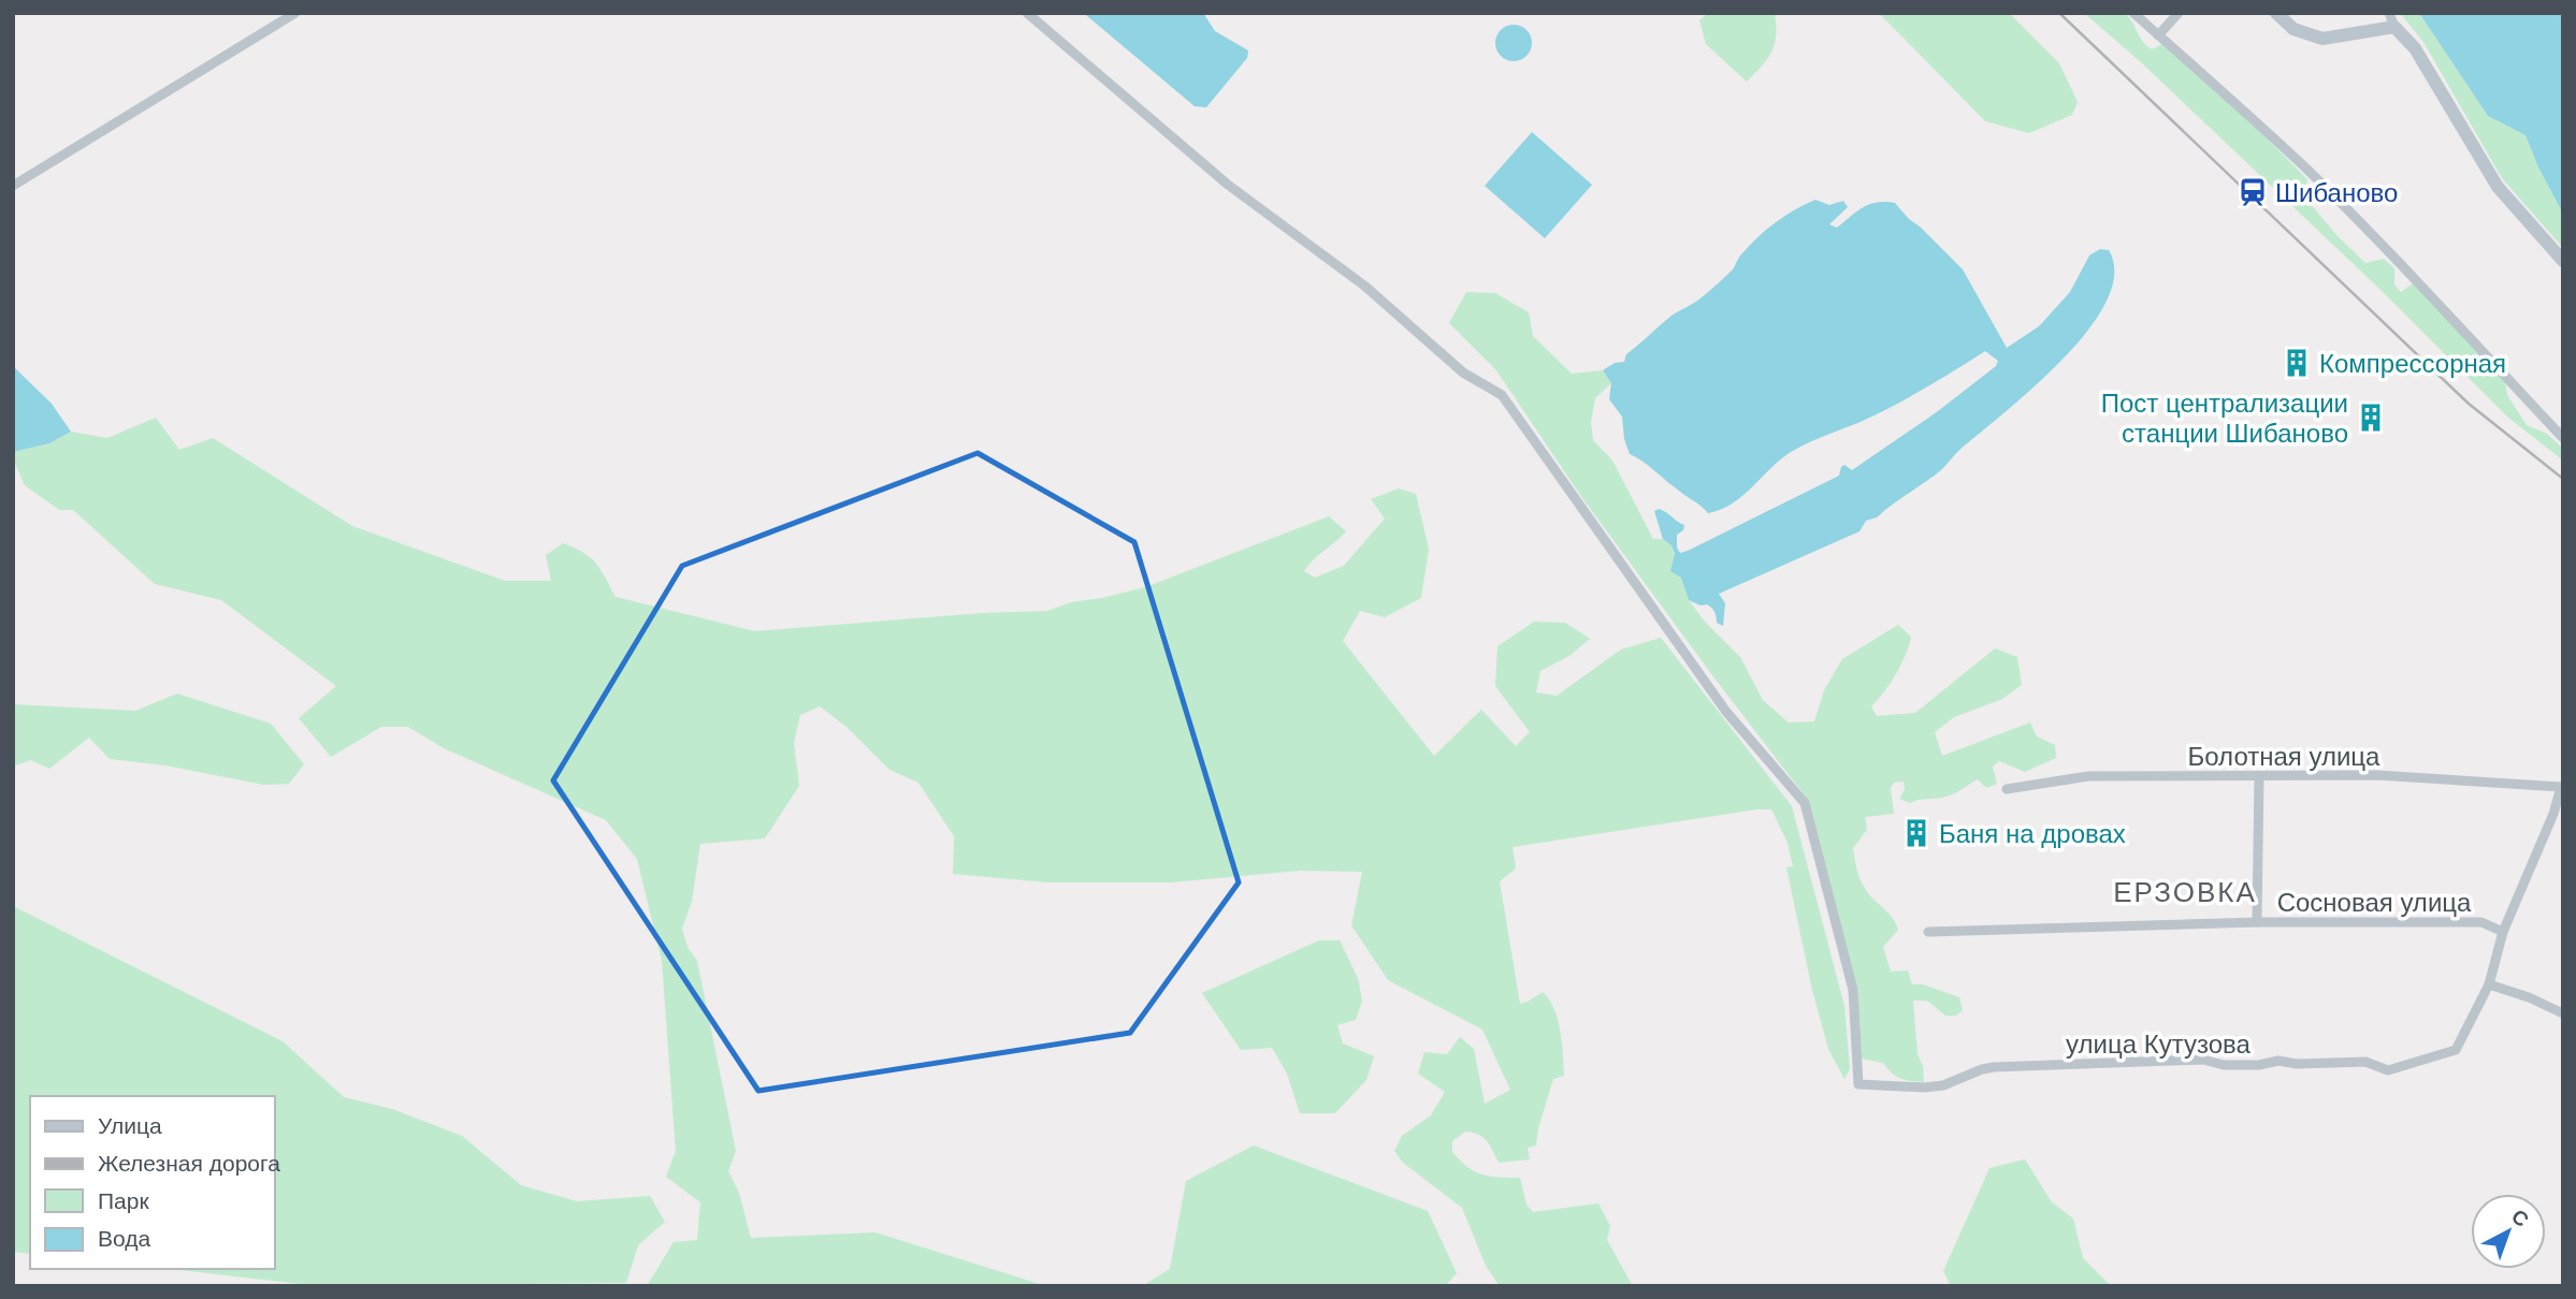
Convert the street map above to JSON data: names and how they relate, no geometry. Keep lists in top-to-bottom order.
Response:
{
  "streets": {
    "street": ["Болотная улица", "Сосновая улица", "улица Кутузова"]
  },
  "districts": ["ЕРЗОВКА"],
  "places": {
    "station": ["Шибаново"],
    "building": ["Компрессорная", "Пост централизации станции Шибаново", "Баня на дровах"]
  },
  "legend": [
    "Улица",
    "Железная дорога",
    "Парк",
    "Вода"
  ],
  "north": "top right"
}
